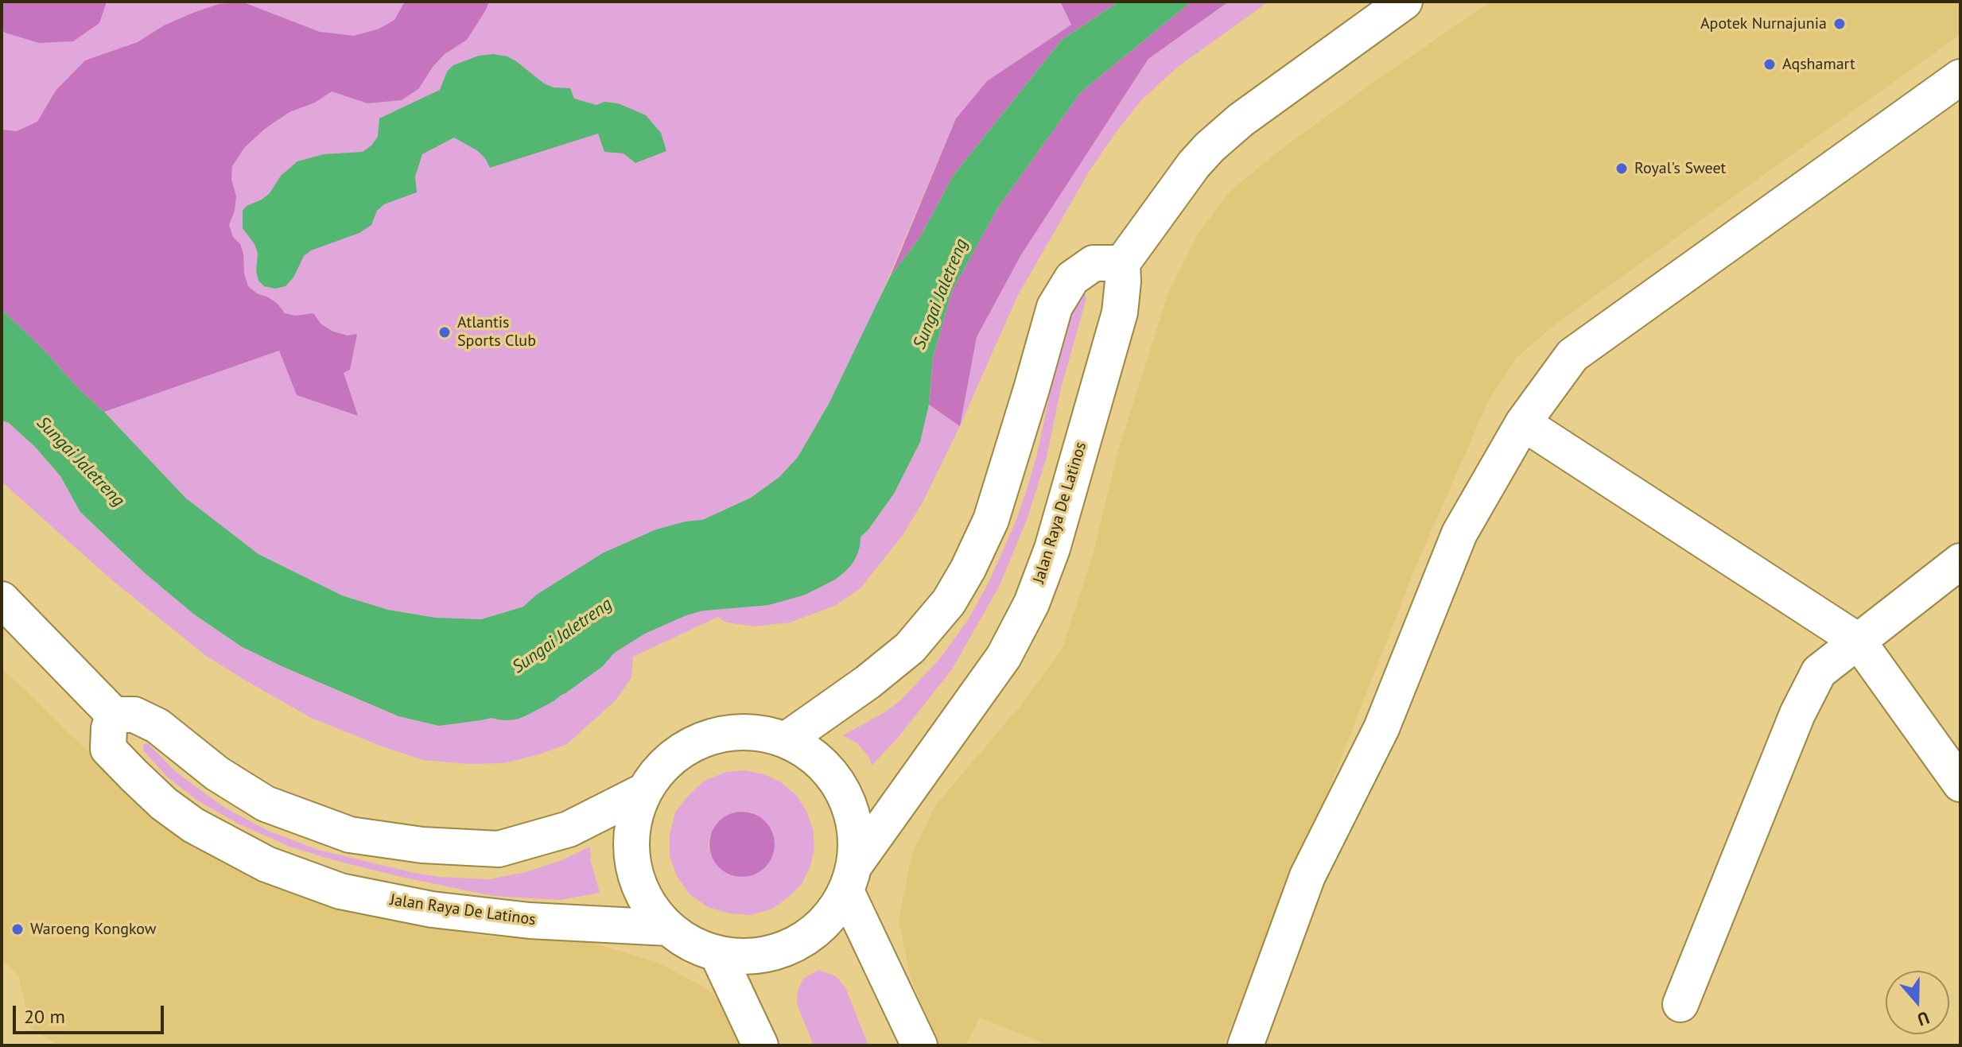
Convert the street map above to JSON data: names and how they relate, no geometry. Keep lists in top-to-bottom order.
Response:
{
  "streets": {
    "street": ["Jalan Raya De Latinos"]
  },
  "water": ["Sungai Jaletreng"],
  "places": [
    "Apotek Nurnajunia",
    "Aqshamart",
    "Royal's Sweet",
    "Atlantis Sports Club",
    "Waroeng Kongkow"
  ],
  "scale_bar": "20 m",
  "north": "bottom"
}
